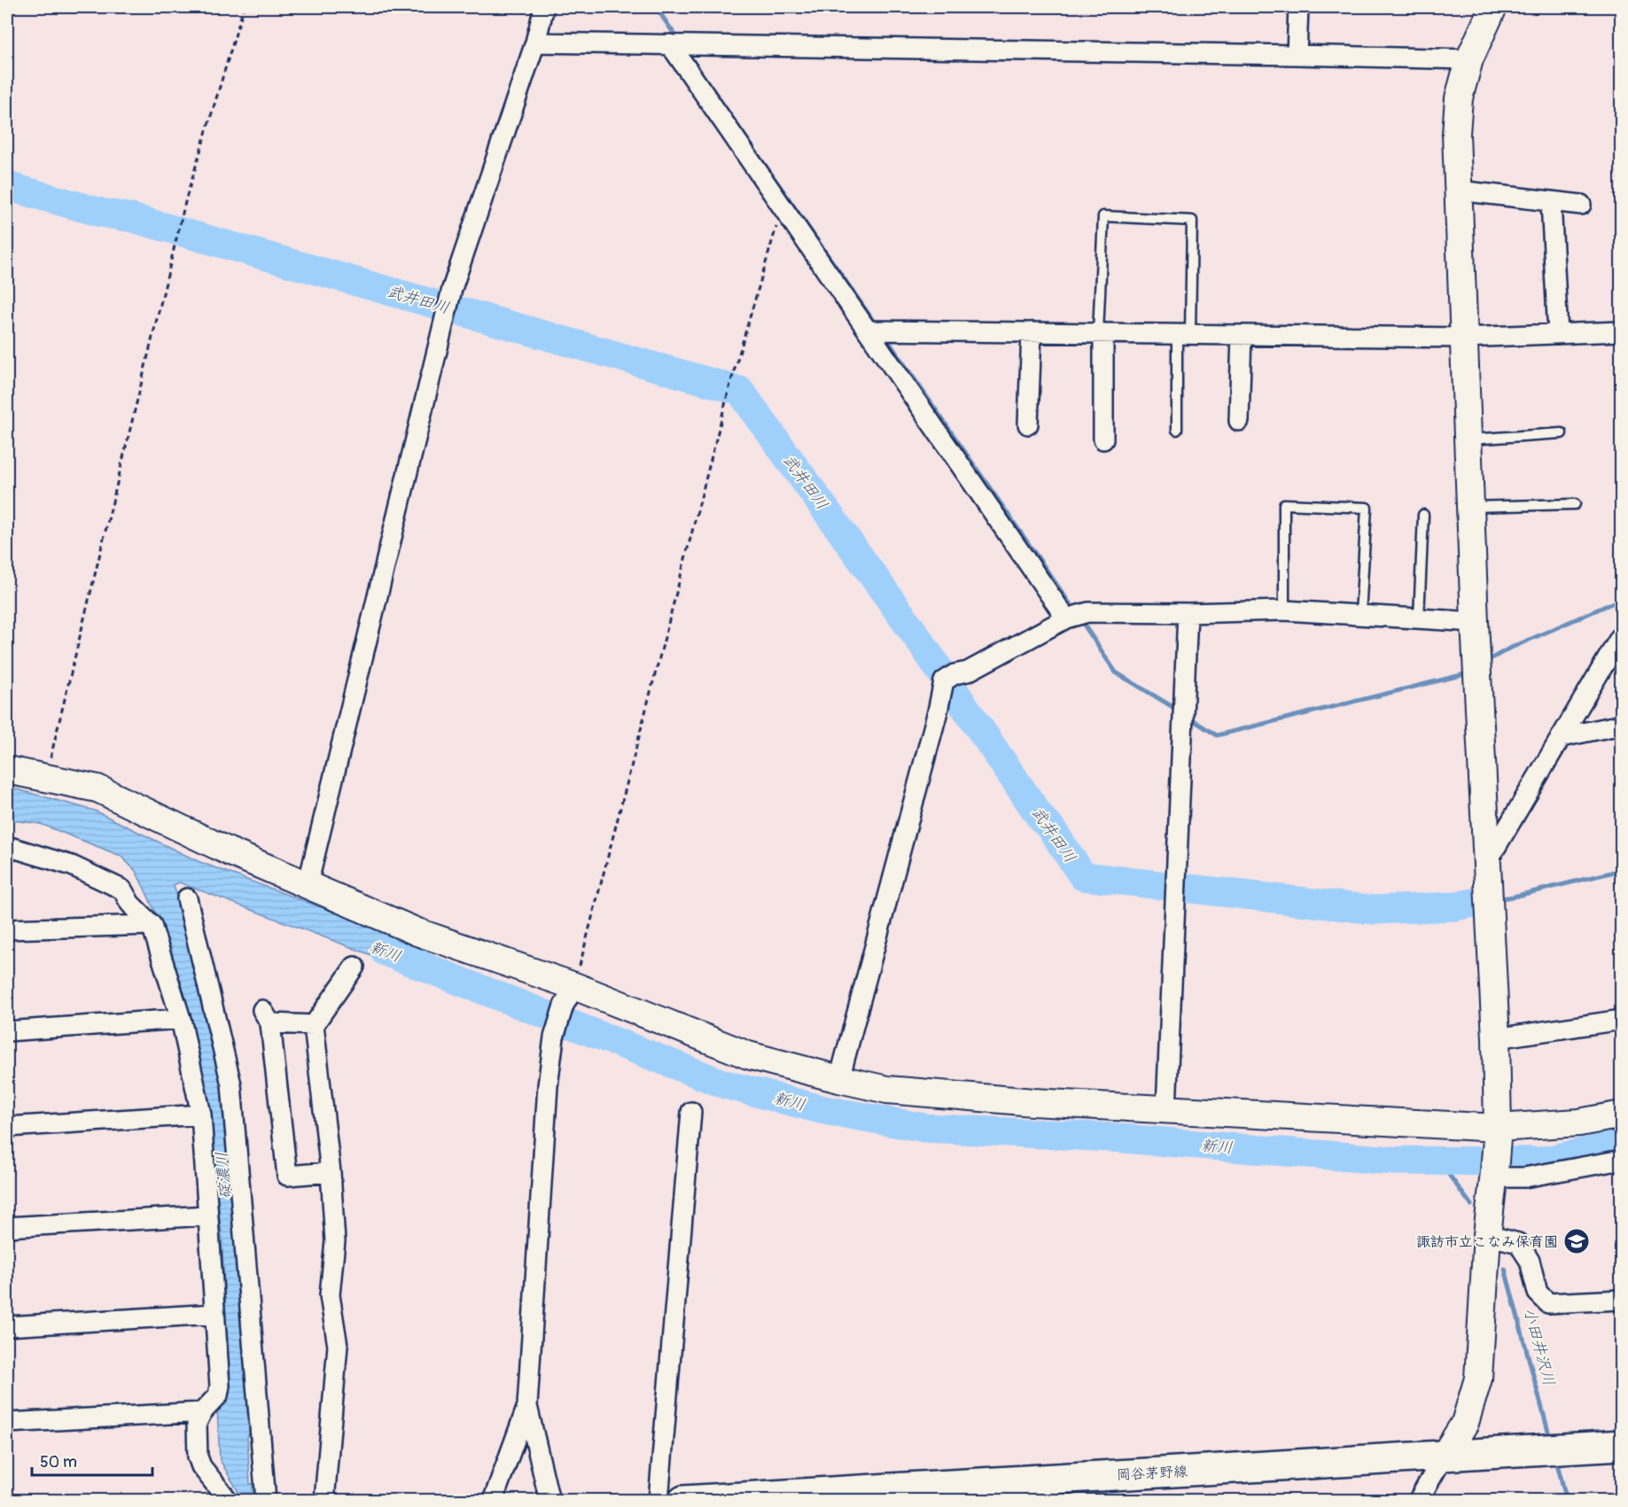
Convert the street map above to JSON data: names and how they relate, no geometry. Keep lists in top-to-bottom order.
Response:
{
  "streets": {
    "main road": ["岡谷茅野線"]
  },
  "water": [
    "武井田川",
    "新川",
    "碇濃川",
    "小田井沢川"
  ],
  "places": {
    "school or university": ["諏訪市立こなみ保育園"]
  },
  "scale_bar": "50 m"
}
